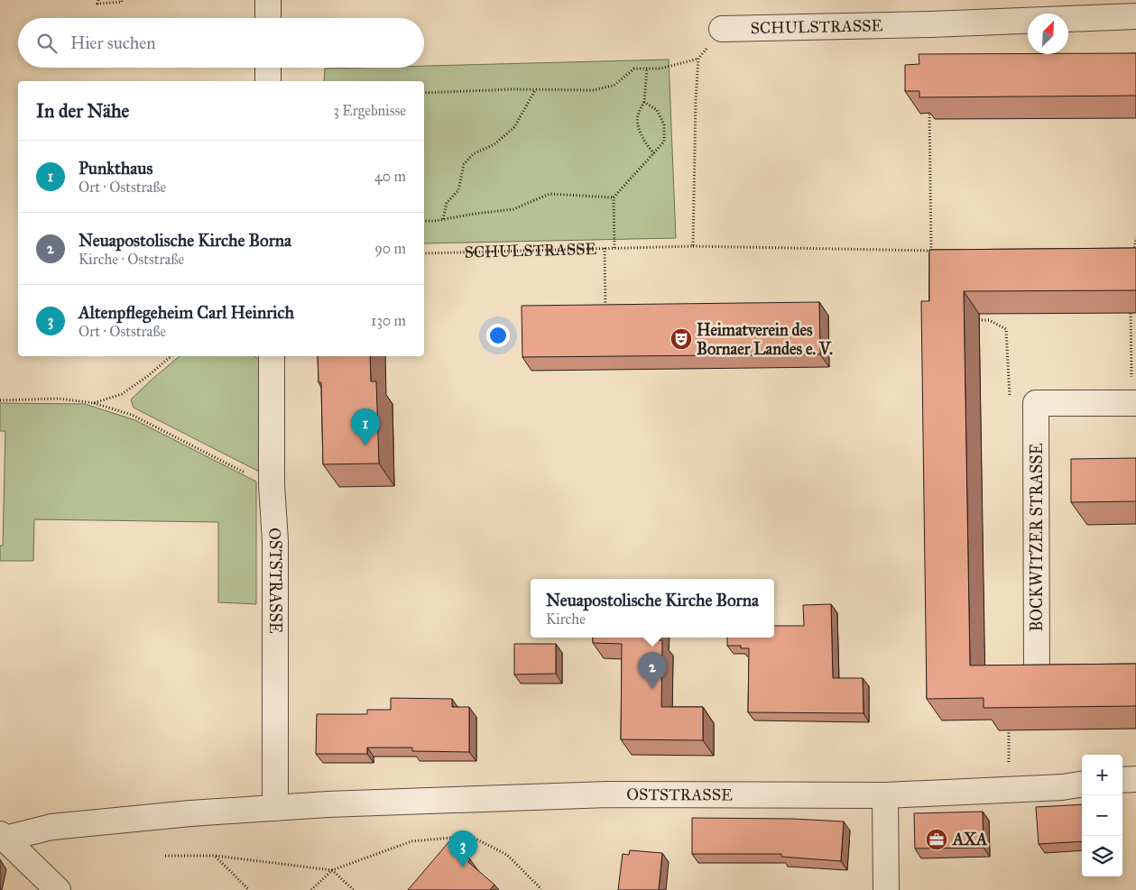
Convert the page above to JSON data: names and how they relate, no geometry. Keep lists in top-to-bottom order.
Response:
{
  "streets": {
    "street": ["SCHULSTRASSE", "BOCKWITZER STRASSE", "OSTSTRASSE"]
  },
  "places": {
    "theatre": ["Heimatverein des Bornaer Landes e. V."],
    "office": ["AXA"]
  },
  "north": "top right",
  "page": {
    "search": "Hier suchen",
    "heading": ["In der Nähe", "3 Ergebnisse"],
    "list": [
      {
        "mark": "1",
        "name": "Punkthaus",
        "note": "Ort · Oststraße",
        "value": "40 m"
      },
      {
        "mark": "2",
        "name": "Neuapostolische Kirche Borna",
        "note": "Kirche · Oststraße",
        "value": "90 m"
      },
      {
        "mark": "3",
        "name": "Altenpflegeheim Carl Heinrich",
        "note": "Ort · Oststraße",
        "value": "130 m"
      }
    ],
    "pins": ["1", "2", "3"],
    "popup": ["Neuapostolische Kirche Borna", "Kirche"],
    "map_buttons": ["+", "−"]
  }
}
